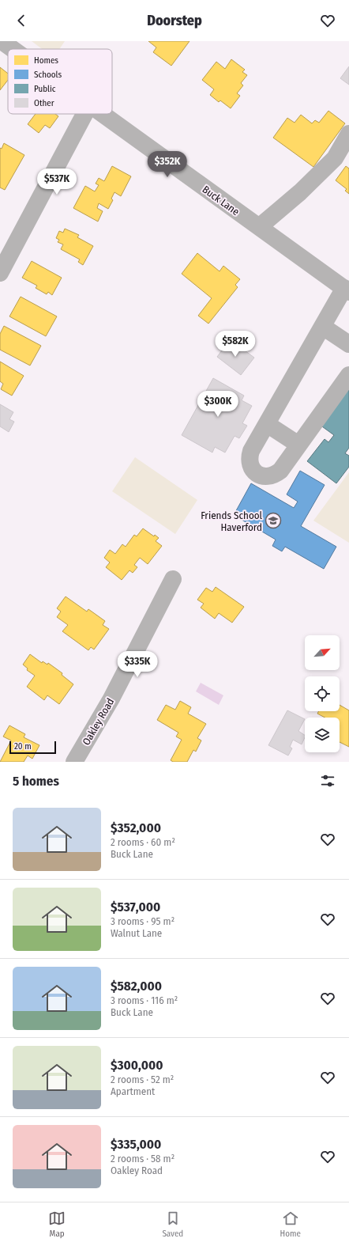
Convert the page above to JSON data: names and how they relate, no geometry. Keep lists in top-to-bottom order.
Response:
{
  "streets": {
    "street": ["Buck Lane", "Oakley Road"]
  },
  "places": {
    "school or university": ["Friends School Haverford"]
  },
  "legend": [
    "Homes",
    "Schools",
    "Public",
    "Other"
  ],
  "scale_bar": "20 m",
  "north": "top right",
  "page": {
    "header": "Doorstep",
    "price": [
      "$352K",
      "$537K",
      "$582K",
      "$300K",
      "$335K"
    ],
    "scale": "20 m",
    "heading": "5 homes",
    "list": [
      {
        "name": "$352,000",
        "note": "2 rooms · 60 m² · Buck Lane"
      },
      {
        "name": "$537,000",
        "note": "3 rooms · 95 m² · Walnut Lane"
      },
      {
        "name": "$582,000",
        "note": "3 rooms · 116 m² · Buck Lane"
      },
      {
        "name": "$300,000",
        "note": "2 rooms · 52 m² · Apartment"
      },
      {
        "name": "$335,000",
        "note": "2 rooms · 58 m² · Oakley Road"
      }
    ],
    "tabs": ["Map", "Saved", "Home"]
  }
}
